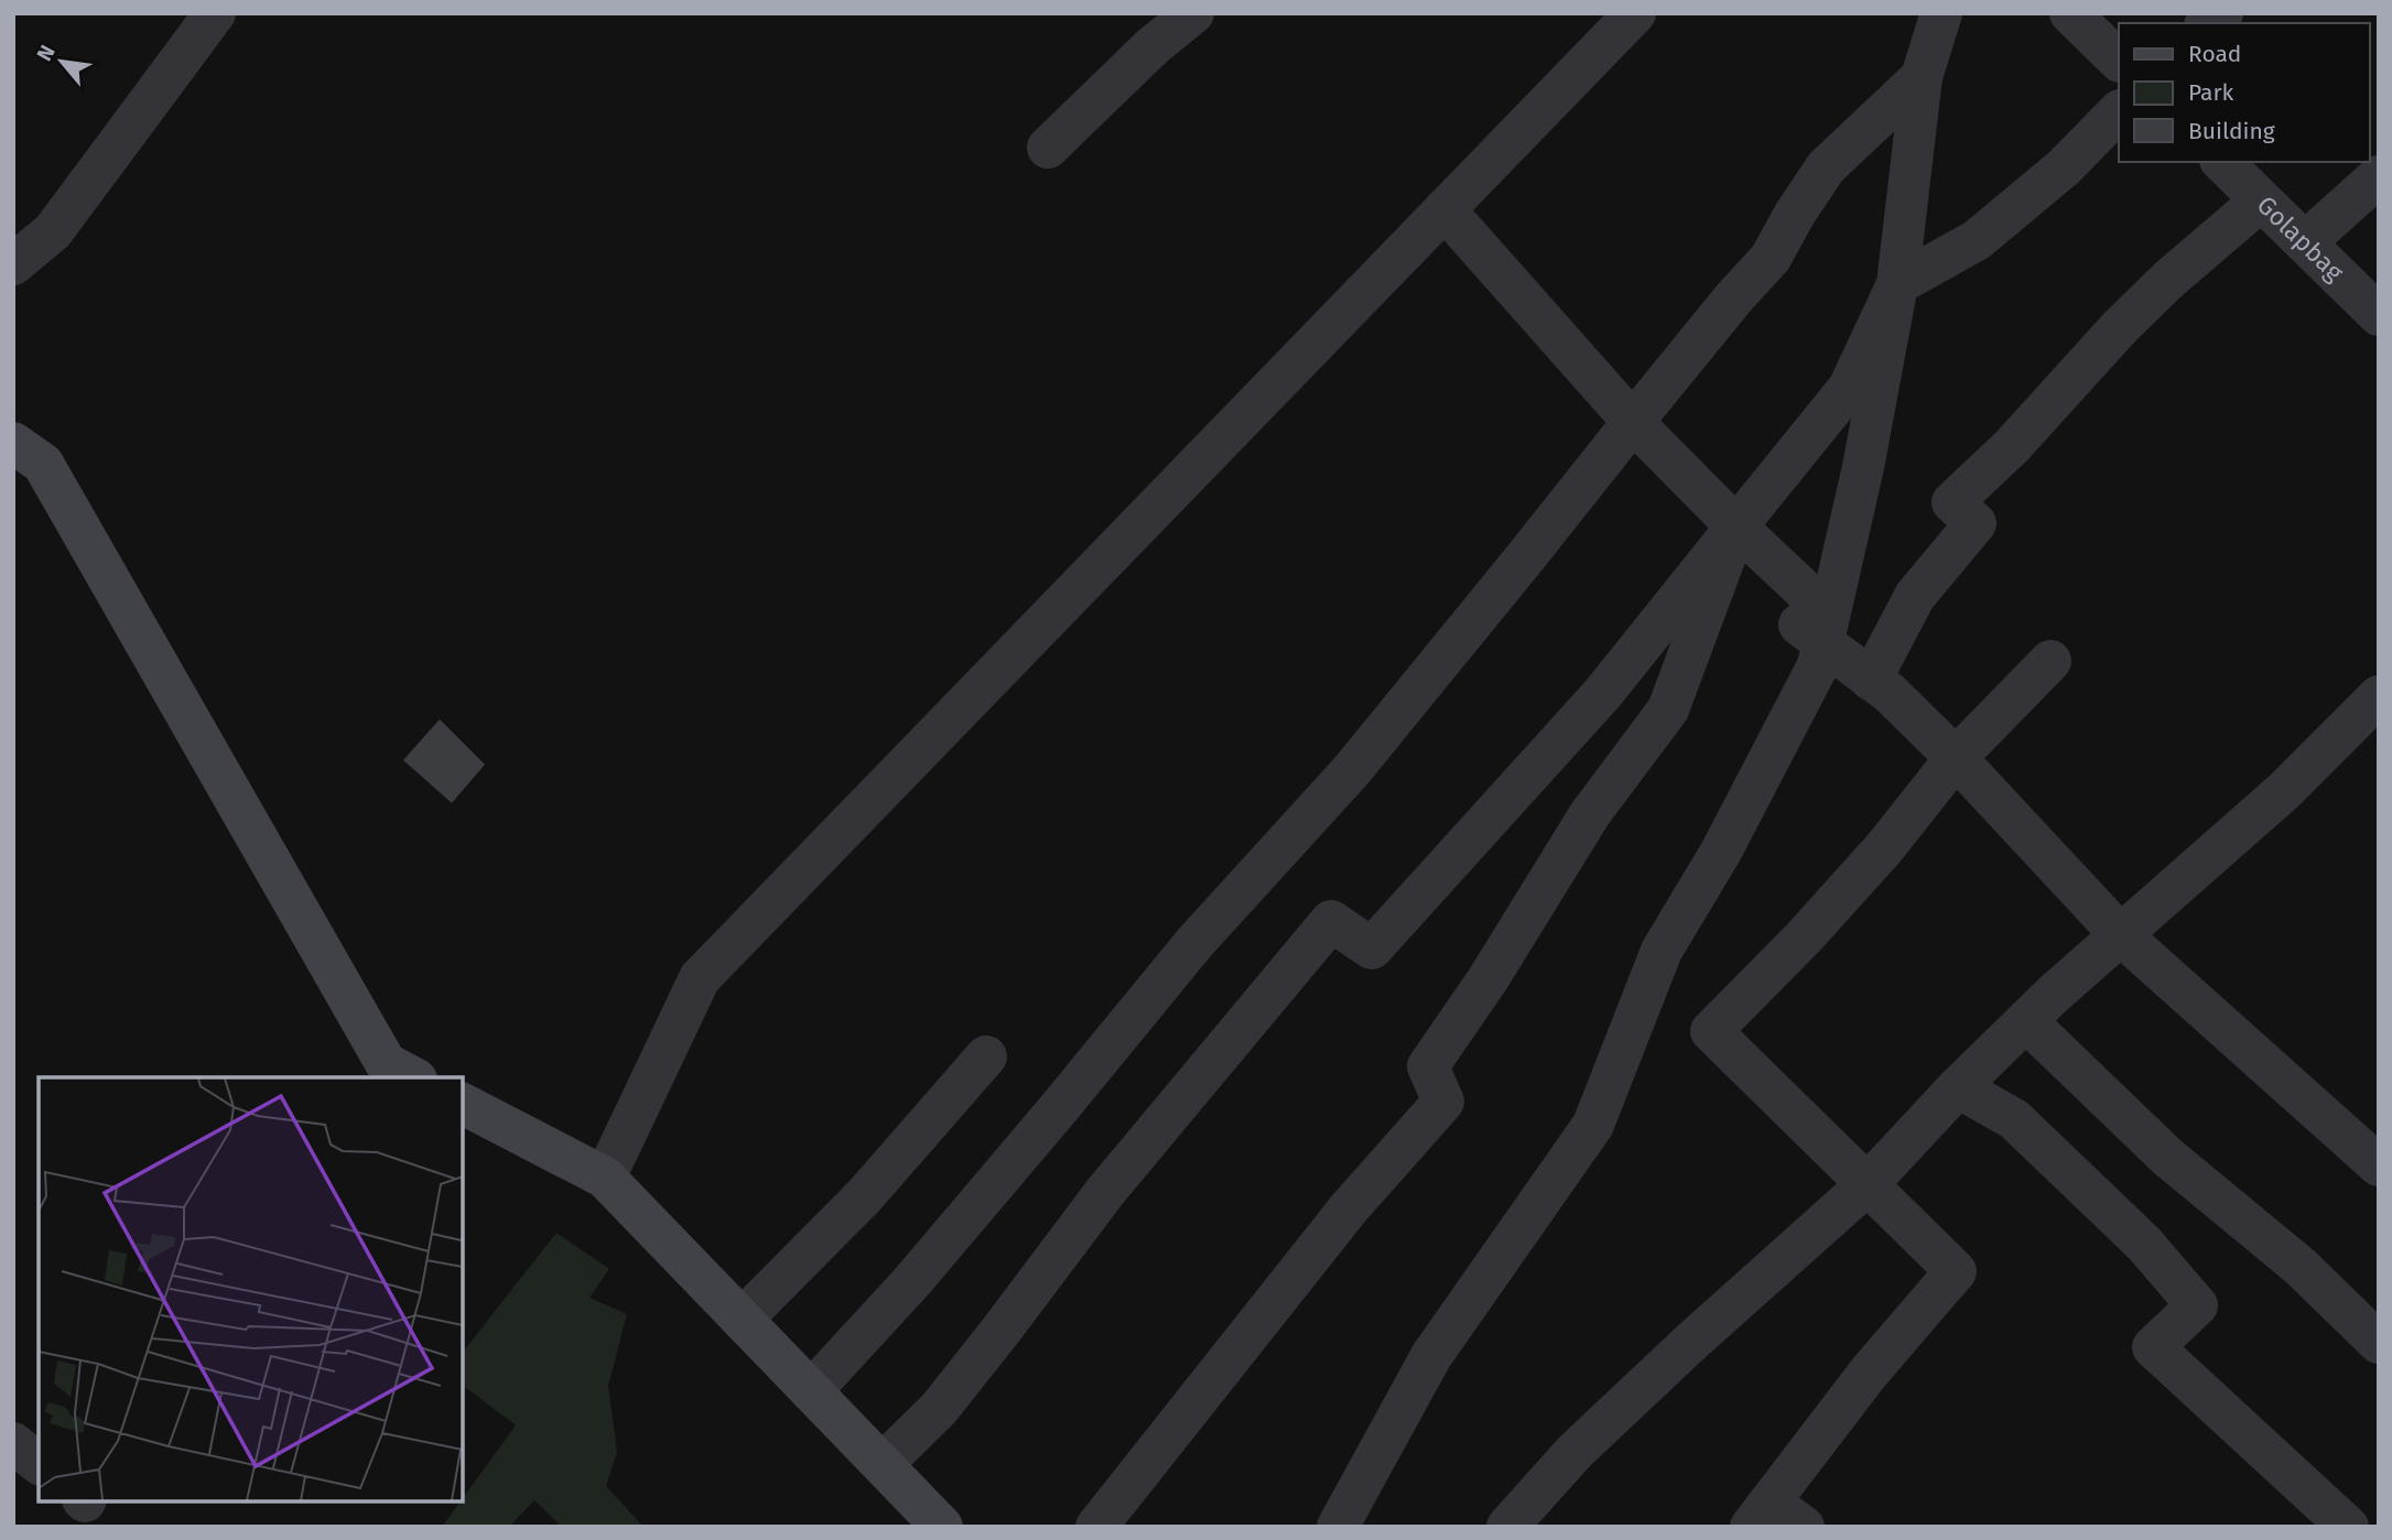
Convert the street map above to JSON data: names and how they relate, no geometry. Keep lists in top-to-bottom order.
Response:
{
  "streets": {
    "street": ["Golapbag"]
  },
  "legend": ["Road", "Park", "Building"],
  "north": "top left"
}
